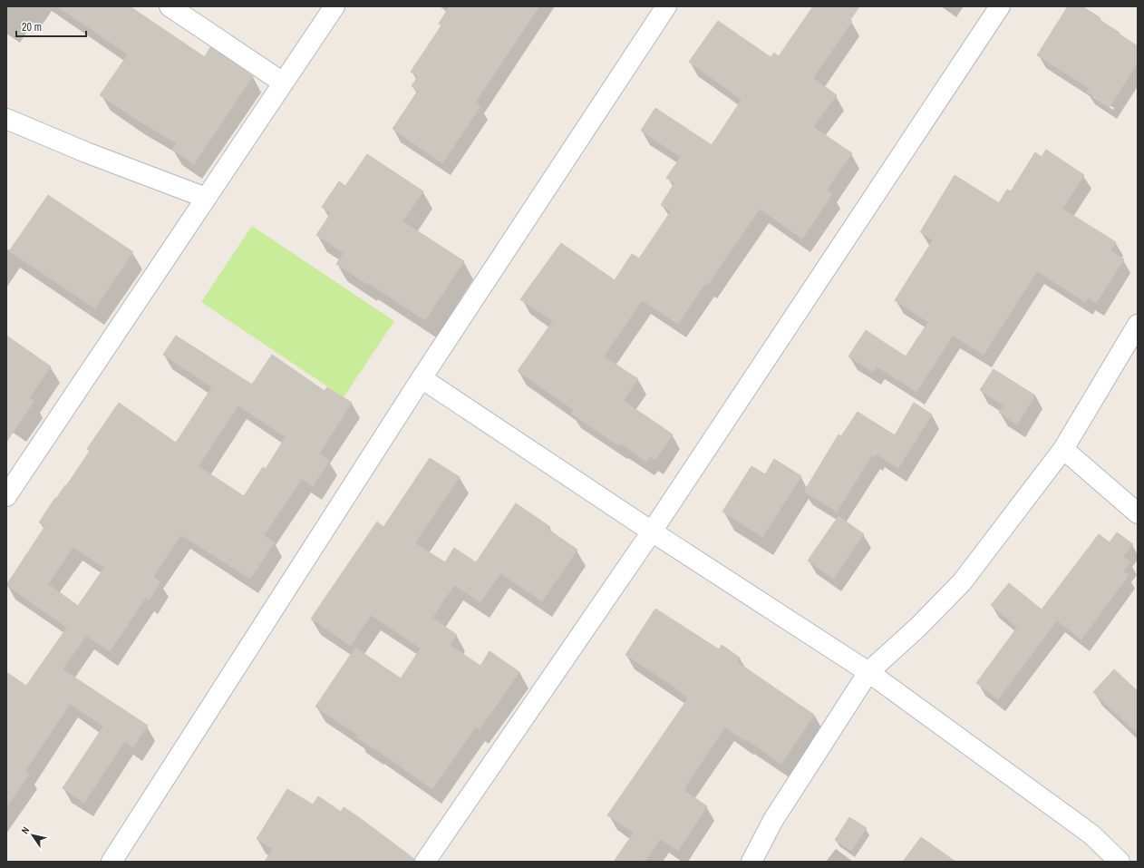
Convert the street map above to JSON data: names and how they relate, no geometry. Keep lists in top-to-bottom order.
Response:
{
  "scale_bar": "20 m",
  "north": "top left"
}
